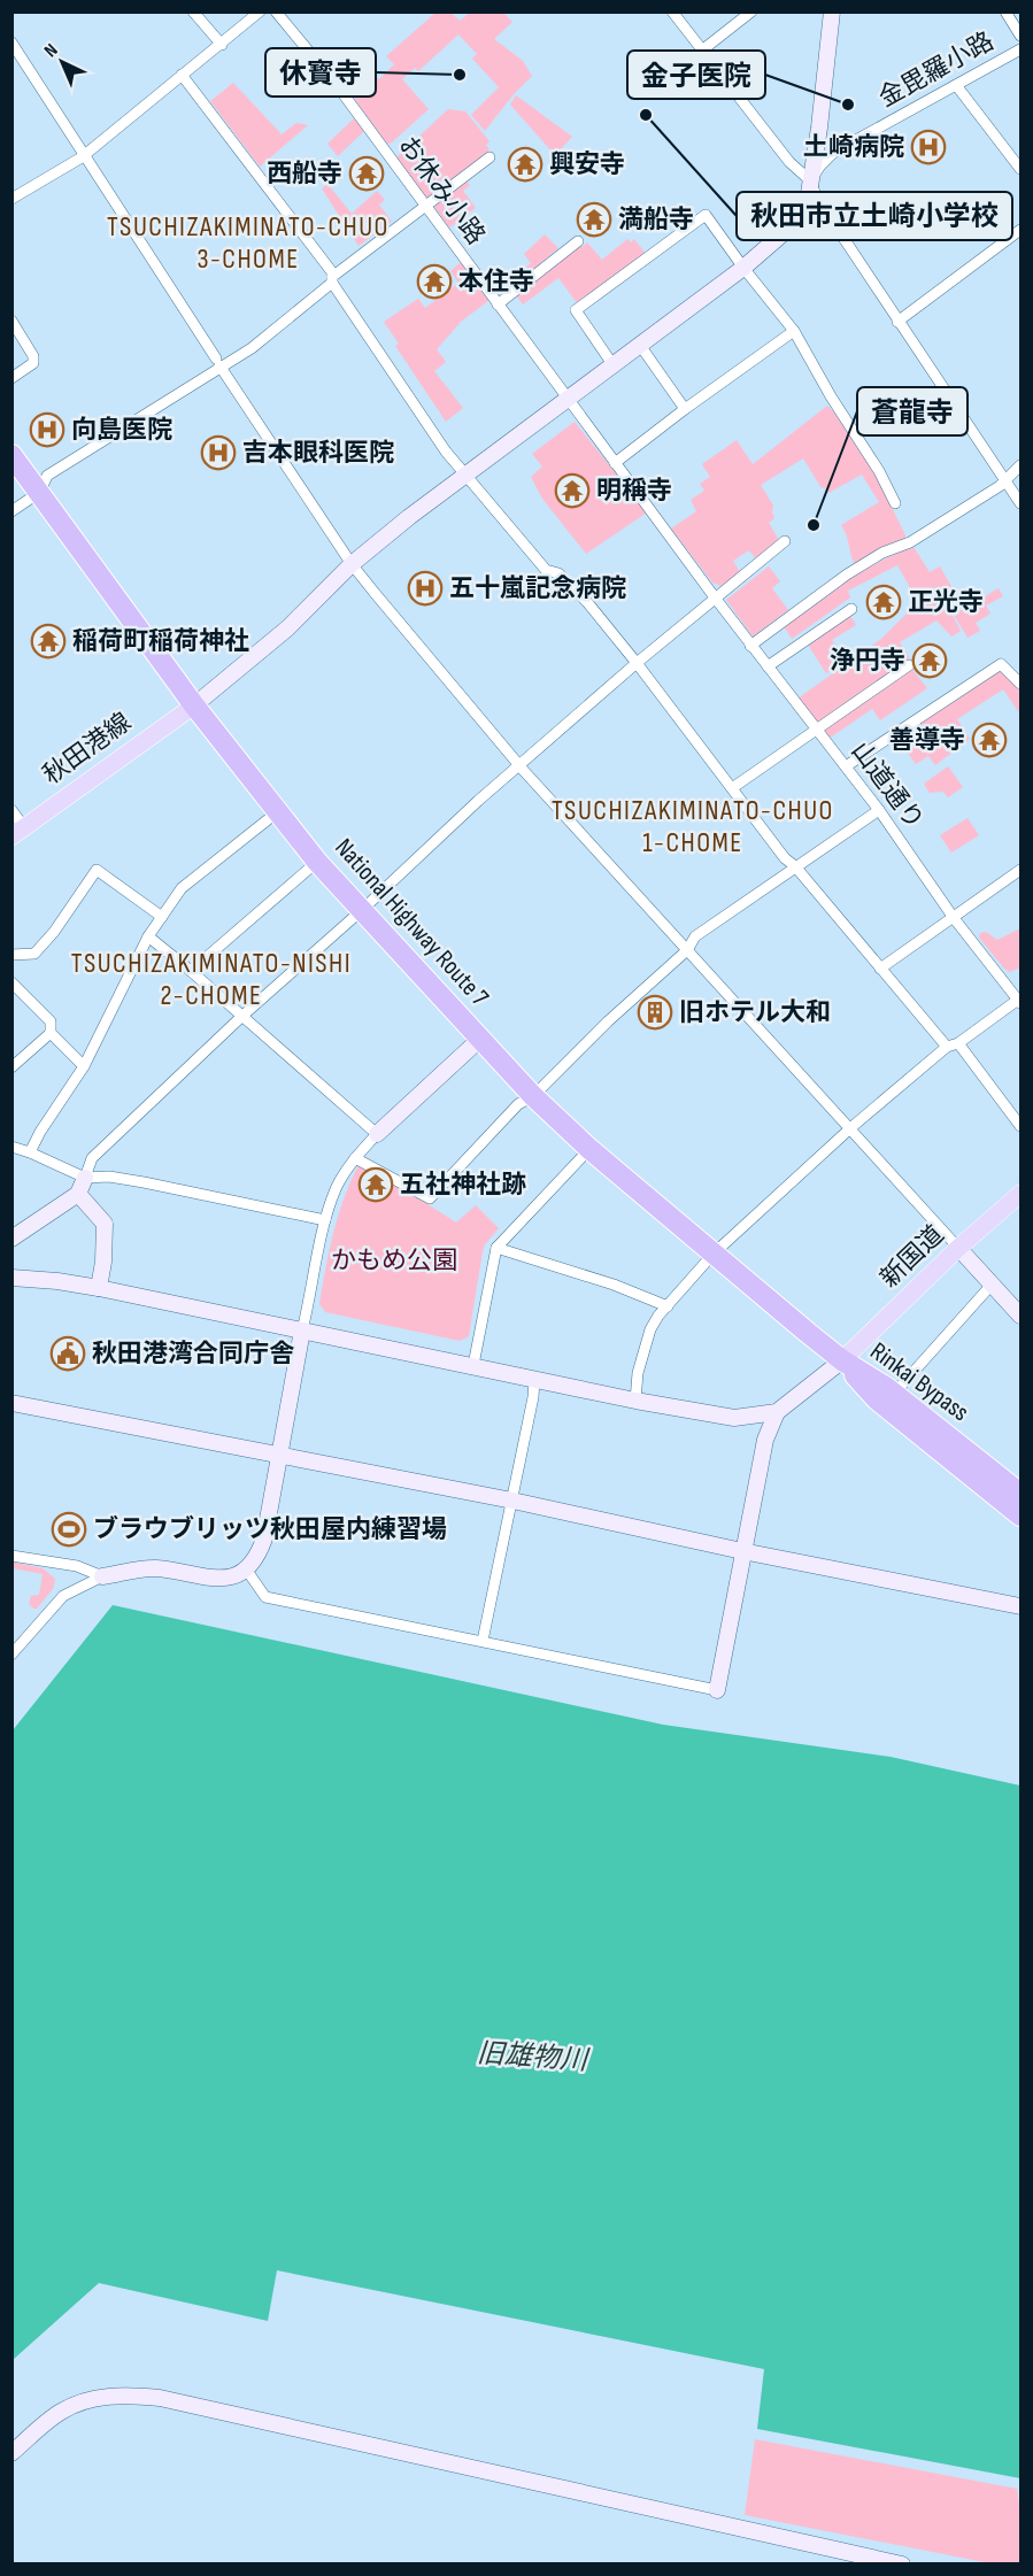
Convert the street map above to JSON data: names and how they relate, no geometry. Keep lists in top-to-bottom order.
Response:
{
  "streets": {
    "highway": ["National Highway Route 7", "Rinkai Bypass"],
    "main road": ["秋田港線", "新国道"],
    "street": ["金毘羅小路", "お休み小路", "山道通り"]
  },
  "crossings": [
    ["お休み小路", "山道通り"],
    ["秋田港線", "National Highway Route 7"],
    ["National Highway Route 7", "新国道"],
    ["National Highway Route 7", "Rinkai Bypass"],
    ["新国道", "Rinkai Bypass"]
  ],
  "districts": ["TSUCHIZAKIMINATO-CHUO 3-CHOME", "TSUCHIZAKIMINATO-CHUO 1-CHOME", "TSUCHIZAKIMINATO-NISHI 2-CHOME"],
  "water": ["旧雄物川"],
  "parks": ["かもめ公園"],
  "places": {
    "other": [
      "休寳寺",
      "金子医院",
      "秋田市立土崎小学校",
      "蒼龍寺"
    ],
    "hospital": [
      "土崎病院",
      "向島医院",
      "吉本眼科医院",
      "五十嵐記念病院"
    ],
    "temple": [
      "興安寺",
      "西船寺",
      "満船寺",
      "本住寺",
      "明稱寺",
      "正光寺",
      "稲荷町稲荷神社",
      "浄円寺",
      "善導寺",
      "五社神社跡"
    ],
    "building": ["旧ホテル大和"],
    "public building": ["秋田港湾合同庁舎"],
    "sports": ["ブラウブリッツ秋田屋内練習場"]
  },
  "north": "top left"
}
